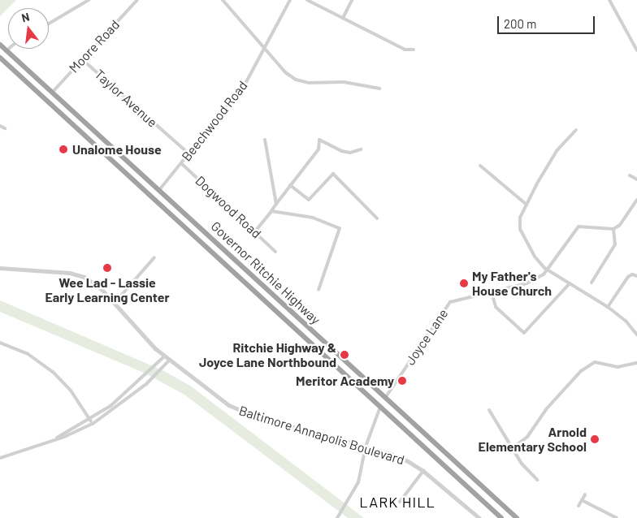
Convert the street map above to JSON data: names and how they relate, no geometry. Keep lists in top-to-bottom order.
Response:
{
  "streets": {
    "highway": ["Governor Ritchie Highway"],
    "street": [
      "Moore Road",
      "Taylor Avenue",
      "Beechwood Road",
      "Dogwood Road",
      "Joyce Lane",
      "Baltimore Annapolis Boulevard"
    ]
  },
  "crossings": [
    ["Moore Road", "Taylor Avenue"],
    ["Moore Road", "Governor Ritchie Highway"],
    ["Taylor Avenue", "Beechwood Road"],
    ["Beechwood Road", "Dogwood Road"],
    ["Beechwood Road", "Governor Ritchie Highway"],
    ["Governor Ritchie Highway", "Joyce Lane"]
  ],
  "districts": ["LARK HILL"],
  "places": [
    "Unalome House",
    "Wee Lad - Lassie Early Learning Center",
    "My Father's House Church",
    "Ritchie Highway & Joyce Lane Northbound",
    "Meritor Academy",
    "Arnold Elementary School"
  ],
  "scale_bar": "200 m",
  "north": "top"
}
